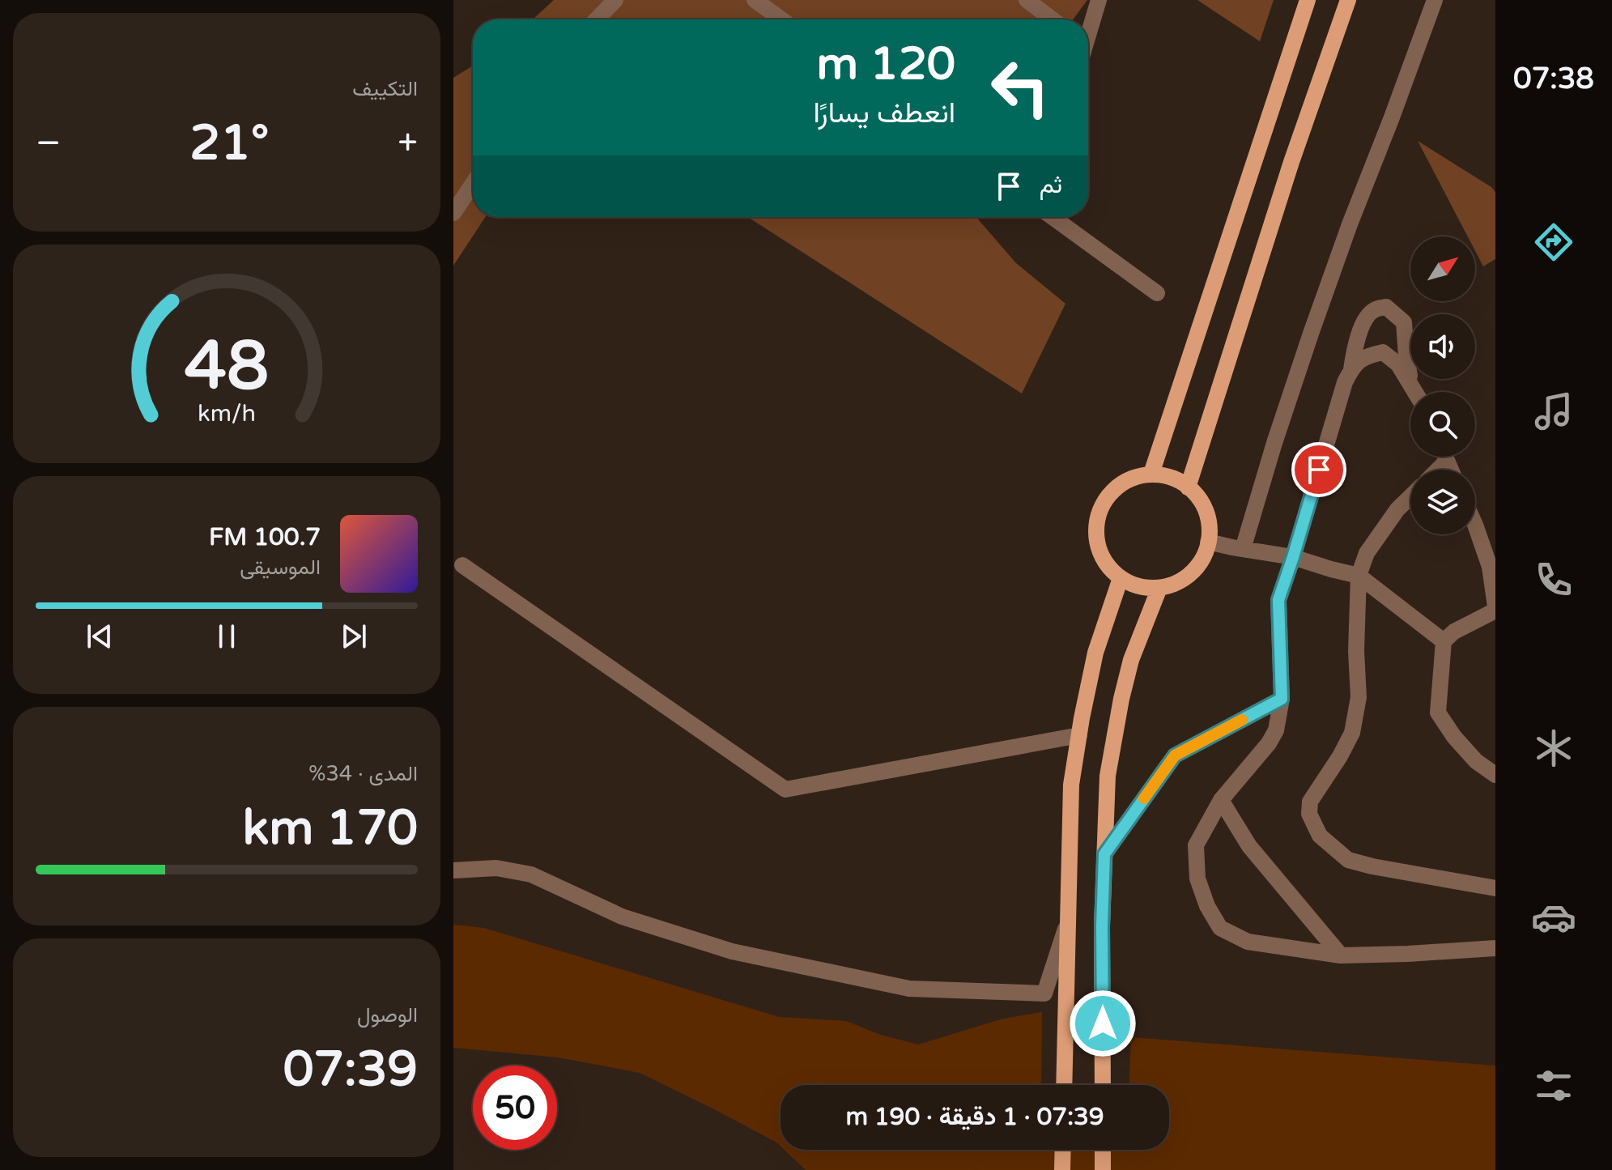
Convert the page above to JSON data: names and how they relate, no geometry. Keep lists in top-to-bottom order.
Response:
{
  "north": "top right",
  "page": {
    "tabs": "07:38",
    "tile": [
      "التكييف",
      ["المدى · 34%", "170 km"],
      ["الوصول", "07:39"]
    ],
    "turn": ["120 m", "انعطف يسارًا"],
    "heat": ["−", "21°", "+"],
    "then": "ثم",
    "song": ["100.7 FM", "الموسيقى"],
    "limit": "50",
    "trip": "07:39 · 1 دقيقة · 190 m",
    "gauge": ["48", "km/h"]
  }
}
